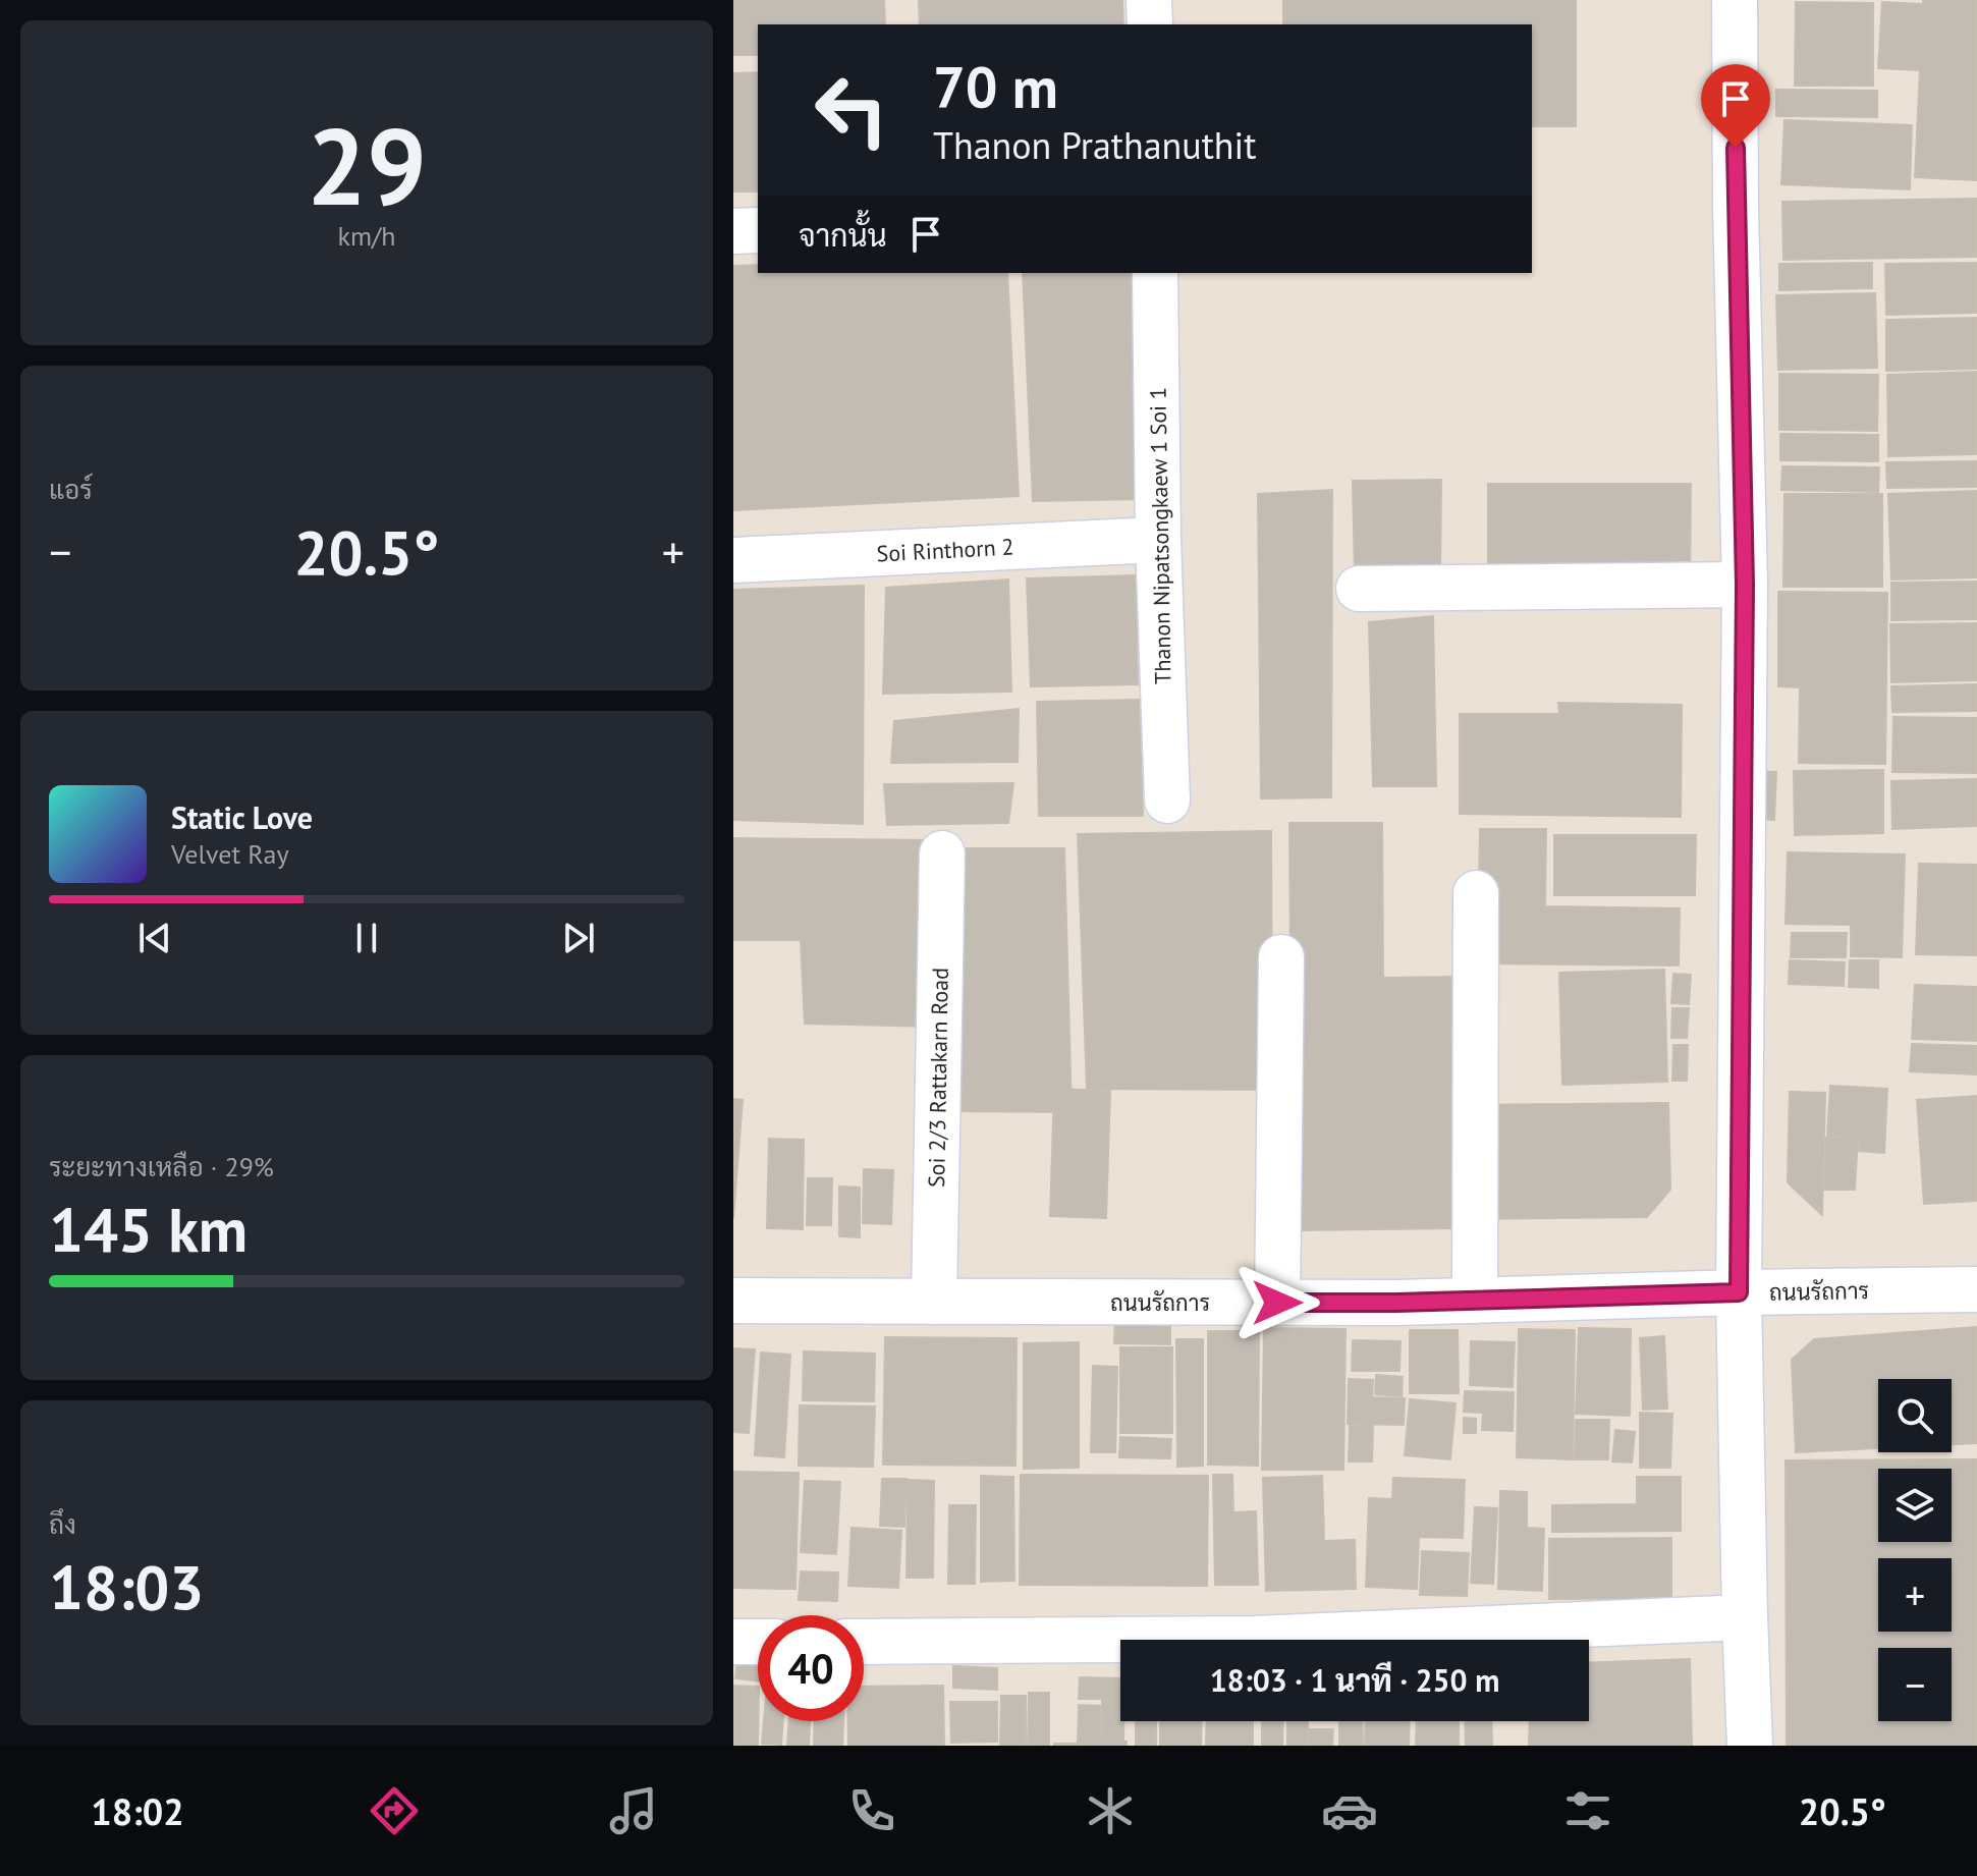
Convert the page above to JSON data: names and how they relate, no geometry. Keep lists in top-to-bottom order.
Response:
{
  "streets": {
    "street": [
      "Thanon Nipatsongkaew 1 Soi 1",
      "Soi Rinthorn 2",
      "Soi 2/3 Rattakarn Road",
      "ถนนรัถการ"
    ]
  },
  "crossings": [
    ["Thanon Nipatsongkaew 1 Soi 1", "Soi Rinthorn 2"],
    ["Soi 2/3 Rattakarn Road", "ถนนรัถการ"]
  ],
  "page": {
    "tile": [
      ["29", "km/h"],
      "แอร์",
      ["ระยะทางเหลือ · 29%", "145 km"],
      ["ถึง", "18:03"]
    ],
    "turn": ["70 m", "Thanon Prathanuthit"],
    "then": "จากนั้น",
    "heat": ["−", "20.5°", "+"],
    "song": ["Static Love", "Velvet Ray"],
    "map_buttons": ["+", "−"],
    "limit": "40",
    "trip": "18:03 · 1 นาที · 250 m",
    "tabs": ["18:02", "20.5°"]
  }
}
